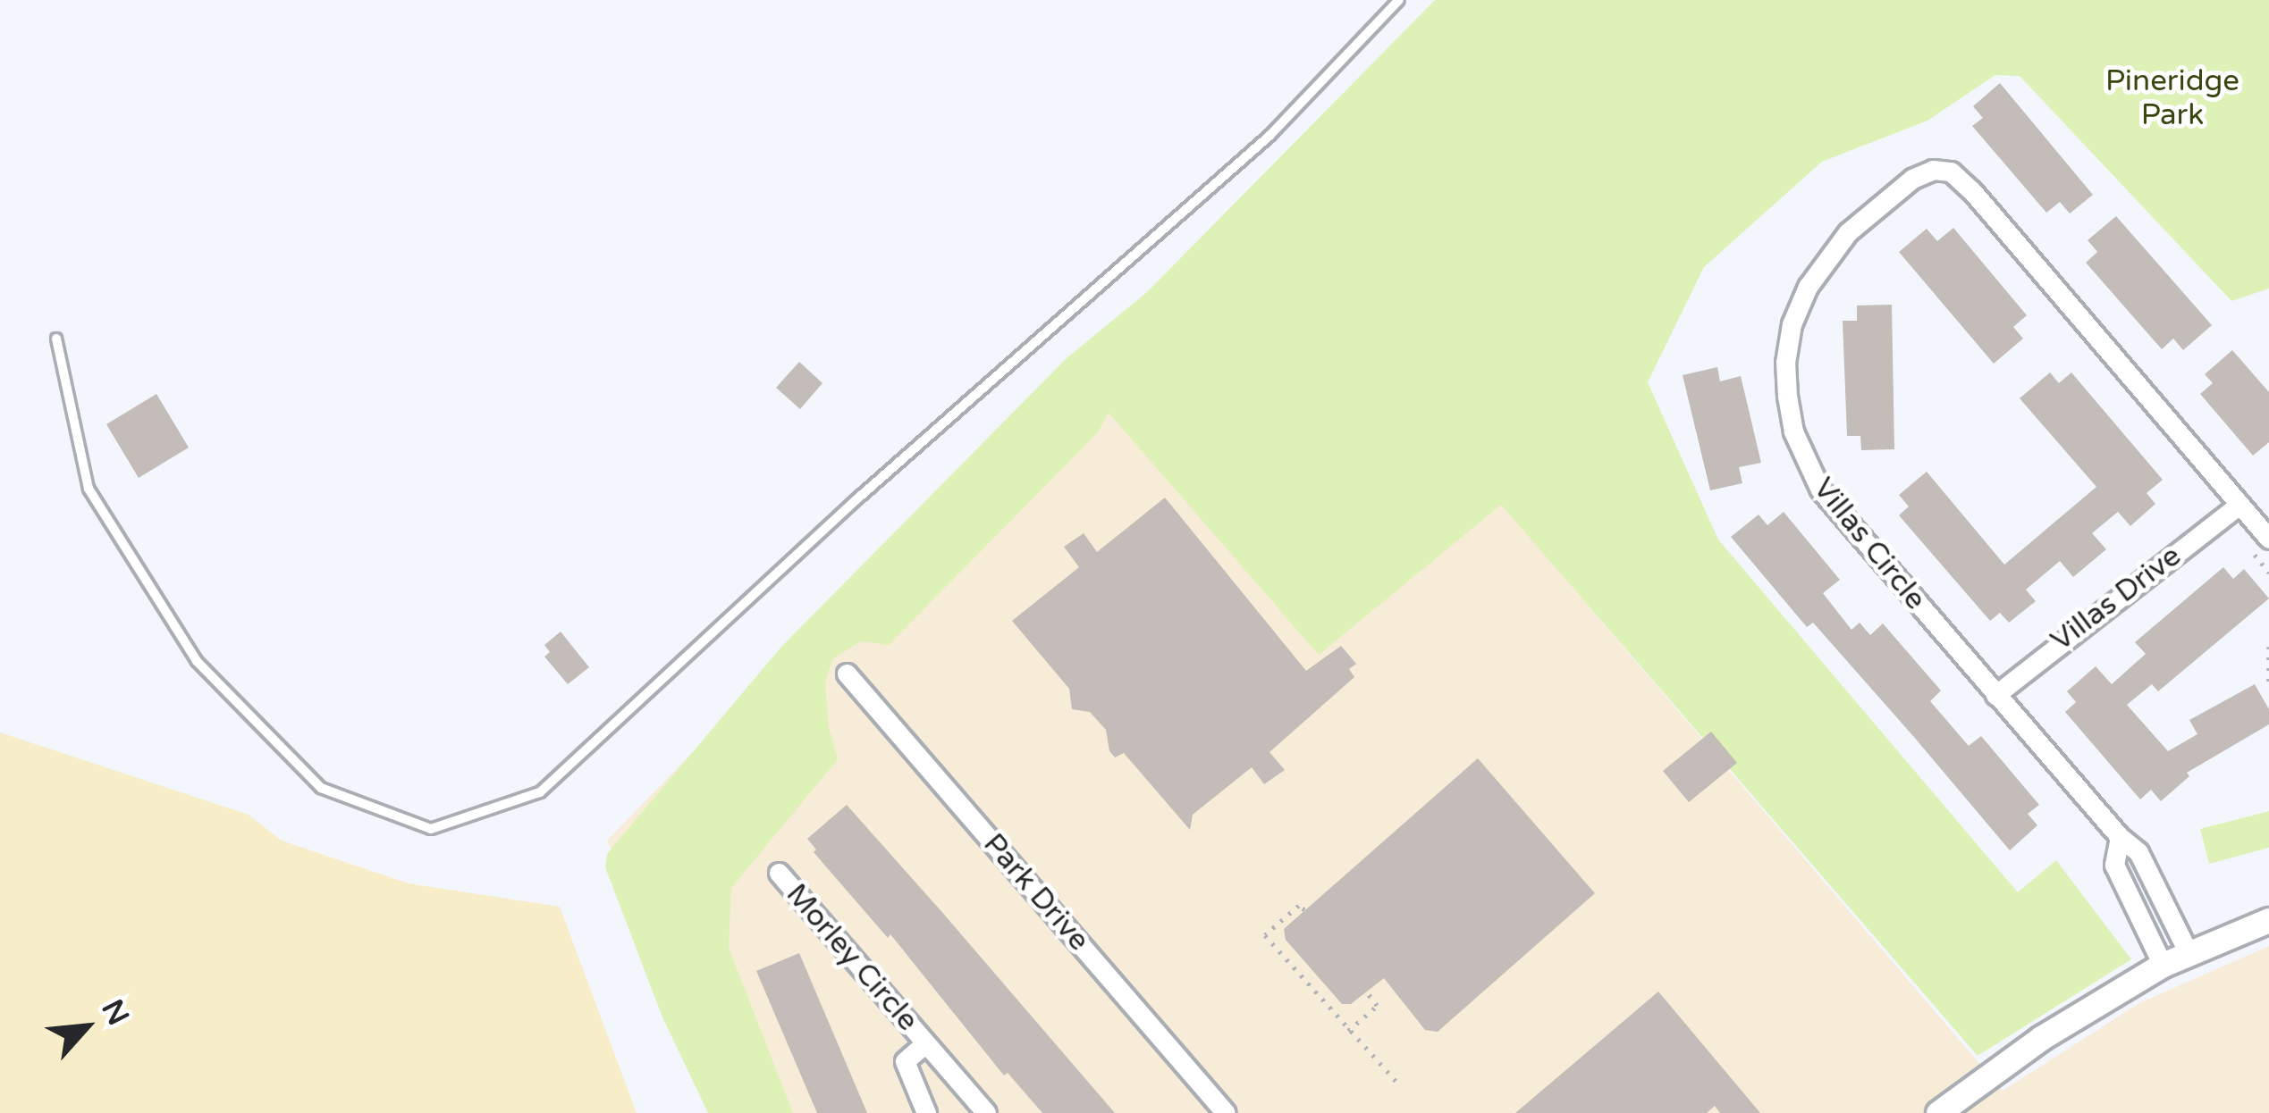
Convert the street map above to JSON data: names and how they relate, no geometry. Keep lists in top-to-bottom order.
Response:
{
  "streets": {
    "street": [
      "Villas Circle",
      "Villas Drive",
      "Park Drive",
      "Morley Circle"
    ]
  },
  "crossings": [
    ["Villas Circle", "Villas Drive"]
  ],
  "parks": ["Pineridge Park"],
  "north": "top right"
}
